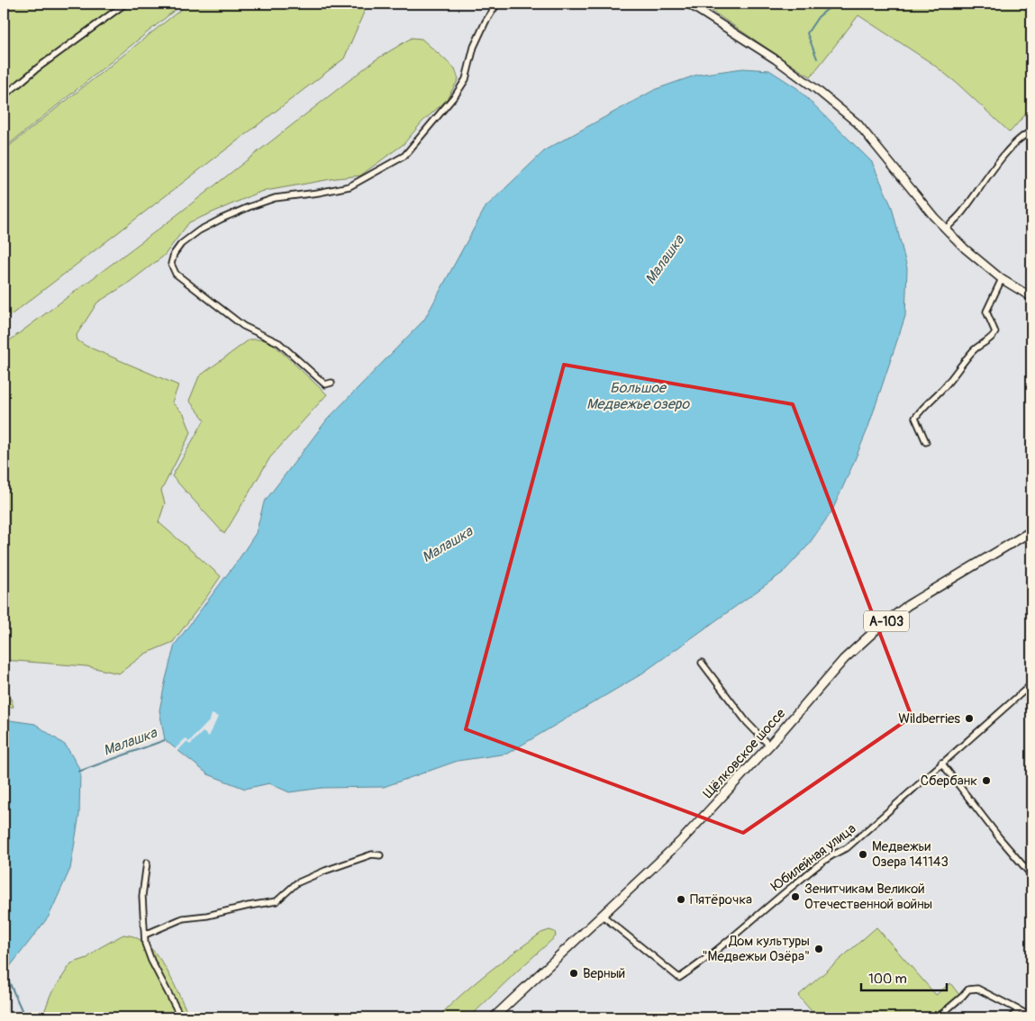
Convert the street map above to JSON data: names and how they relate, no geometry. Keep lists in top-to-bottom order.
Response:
{
  "streets": {
    "main road": ["А-103", "Щёлковское шоссе"],
    "street": ["Юбилейная улица"]
  },
  "crossings": [
    ["Щёлковское шоссе", "Юбилейная улица"]
  ],
  "water": ["Малашка", "Большое Медвежье озеро"],
  "places": [
    "Wildberries",
    "Сбербанк",
    "Медвежьи Озера 141143",
    "Зенитчикам Великой Отечественной войны",
    "Пятёрочка",
    "Дом культуры \"Медвежьи Озёра\"",
    "Верный"
  ],
  "scale_bar": "100 m"
}
